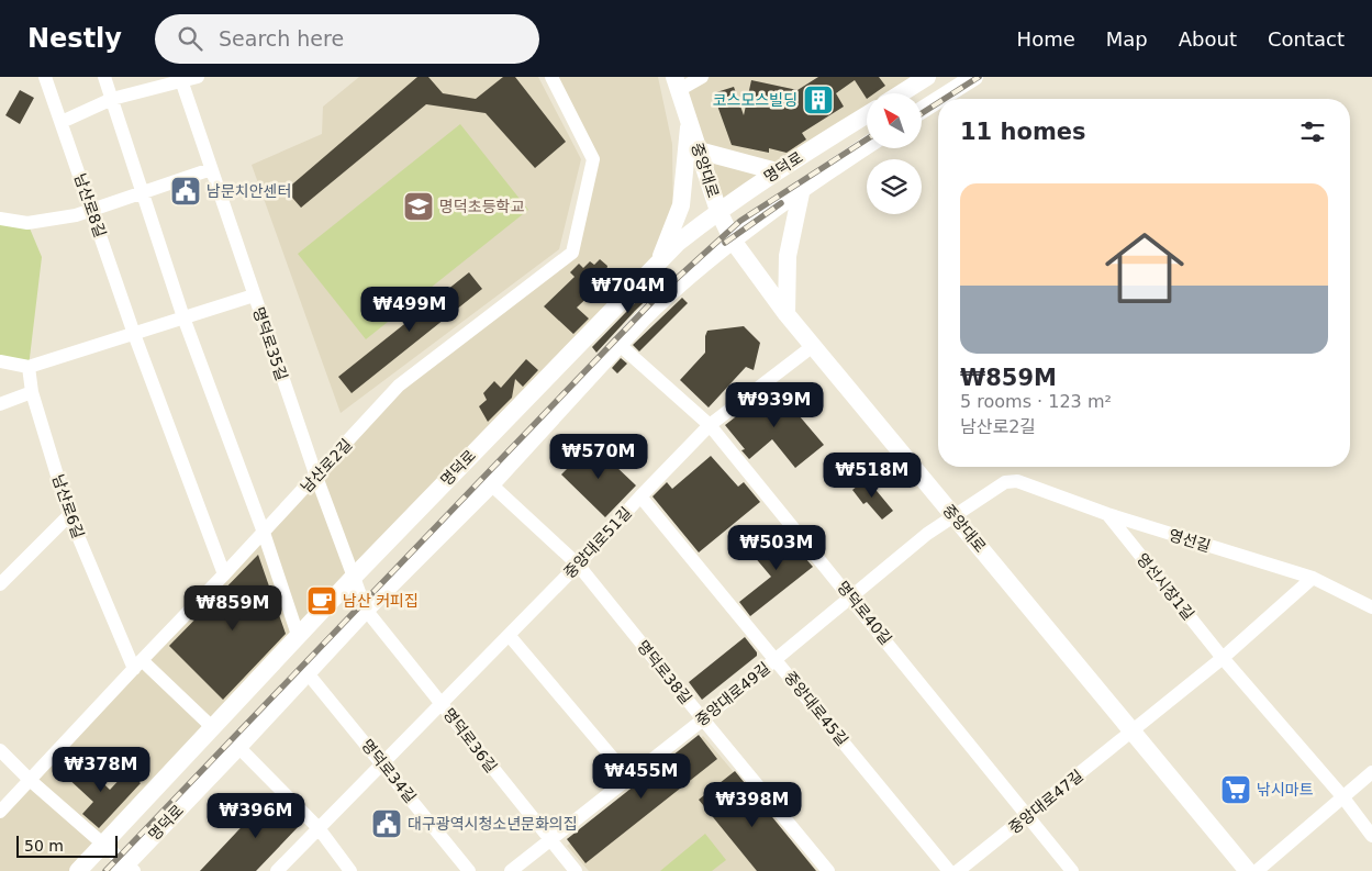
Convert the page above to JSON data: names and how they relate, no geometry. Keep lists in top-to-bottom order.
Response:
{
  "streets": {
    "main road": ["명덕로", "중앙대로"],
    "street": [
      "남산로8길",
      "명덕로35길",
      "남산로2길",
      "남산로6길",
      "영선길",
      "중앙대로51길",
      "영선시장1길",
      "명덕로40길",
      "명덕로38길",
      "중앙대로49길",
      "중앙대로45길",
      "명덕로36길",
      "명덕로34길",
      "중앙대로47길"
    ]
  },
  "crossings": [
    ["명덕로", "중앙대로"],
    ["명덕로", "명덕로35길"],
    ["명덕로", "명덕로40길"],
    ["명덕로", "명덕로38길"],
    ["명덕로", "명덕로36길"],
    ["명덕로", "명덕로34길"],
    ["중앙대로", "중앙대로51길"],
    ["중앙대로", "중앙대로49길"],
    ["중앙대로", "중앙대로47길"],
    ["남산로8길", "남산로2길"],
    ["명덕로35길", "남산로2길"],
    ["명덕로35길", "명덕로36길"],
    ["남산로2길", "남산로6길"],
    ["영선길", "영선시장1길"],
    ["영선길", "중앙대로49길"],
    ["중앙대로51길", "명덕로40길"],
    ["중앙대로51길", "명덕로38길"],
    ["중앙대로51길", "중앙대로45길"],
    ["중앙대로51길", "명덕로36길"],
    ["중앙대로51길", "명덕로34길"],
    ["명덕로40길", "중앙대로49길"],
    ["명덕로40길", "중앙대로47길"],
    ["명덕로38길", "중앙대로49길"],
    ["중앙대로49길", "중앙대로45길"],
    ["중앙대로49길", "명덕로36길"]
  ],
  "places": {
    "building": ["코스모스빌딩"],
    "public building": ["남문치안센터", "대구광역시청소년문화의집"],
    "school or university": ["명덕초등학교"],
    "cafe": ["남산 커피집"],
    "supermarket": ["낚시마트"]
  },
  "scale_bar": "50 m",
  "north": "top left",
  "page": {
    "header": "Nestly",
    "search": "Search here",
    "nav": [
      "Home",
      "Map",
      "About",
      "Contact"
    ],
    "heading": "11 homes",
    "list": [
      {
        "name": "₩859M",
        "note": "5 rooms · 123 m² · 남산로2길"
      }
    ],
    "price": [
      "₩704M",
      "₩499M",
      "₩939M",
      "₩570M",
      "₩518M",
      "₩503M",
      "₩859M",
      "₩378M",
      "₩455M",
      "₩398M",
      "₩396M"
    ],
    "scale": "50 m"
  }
}
